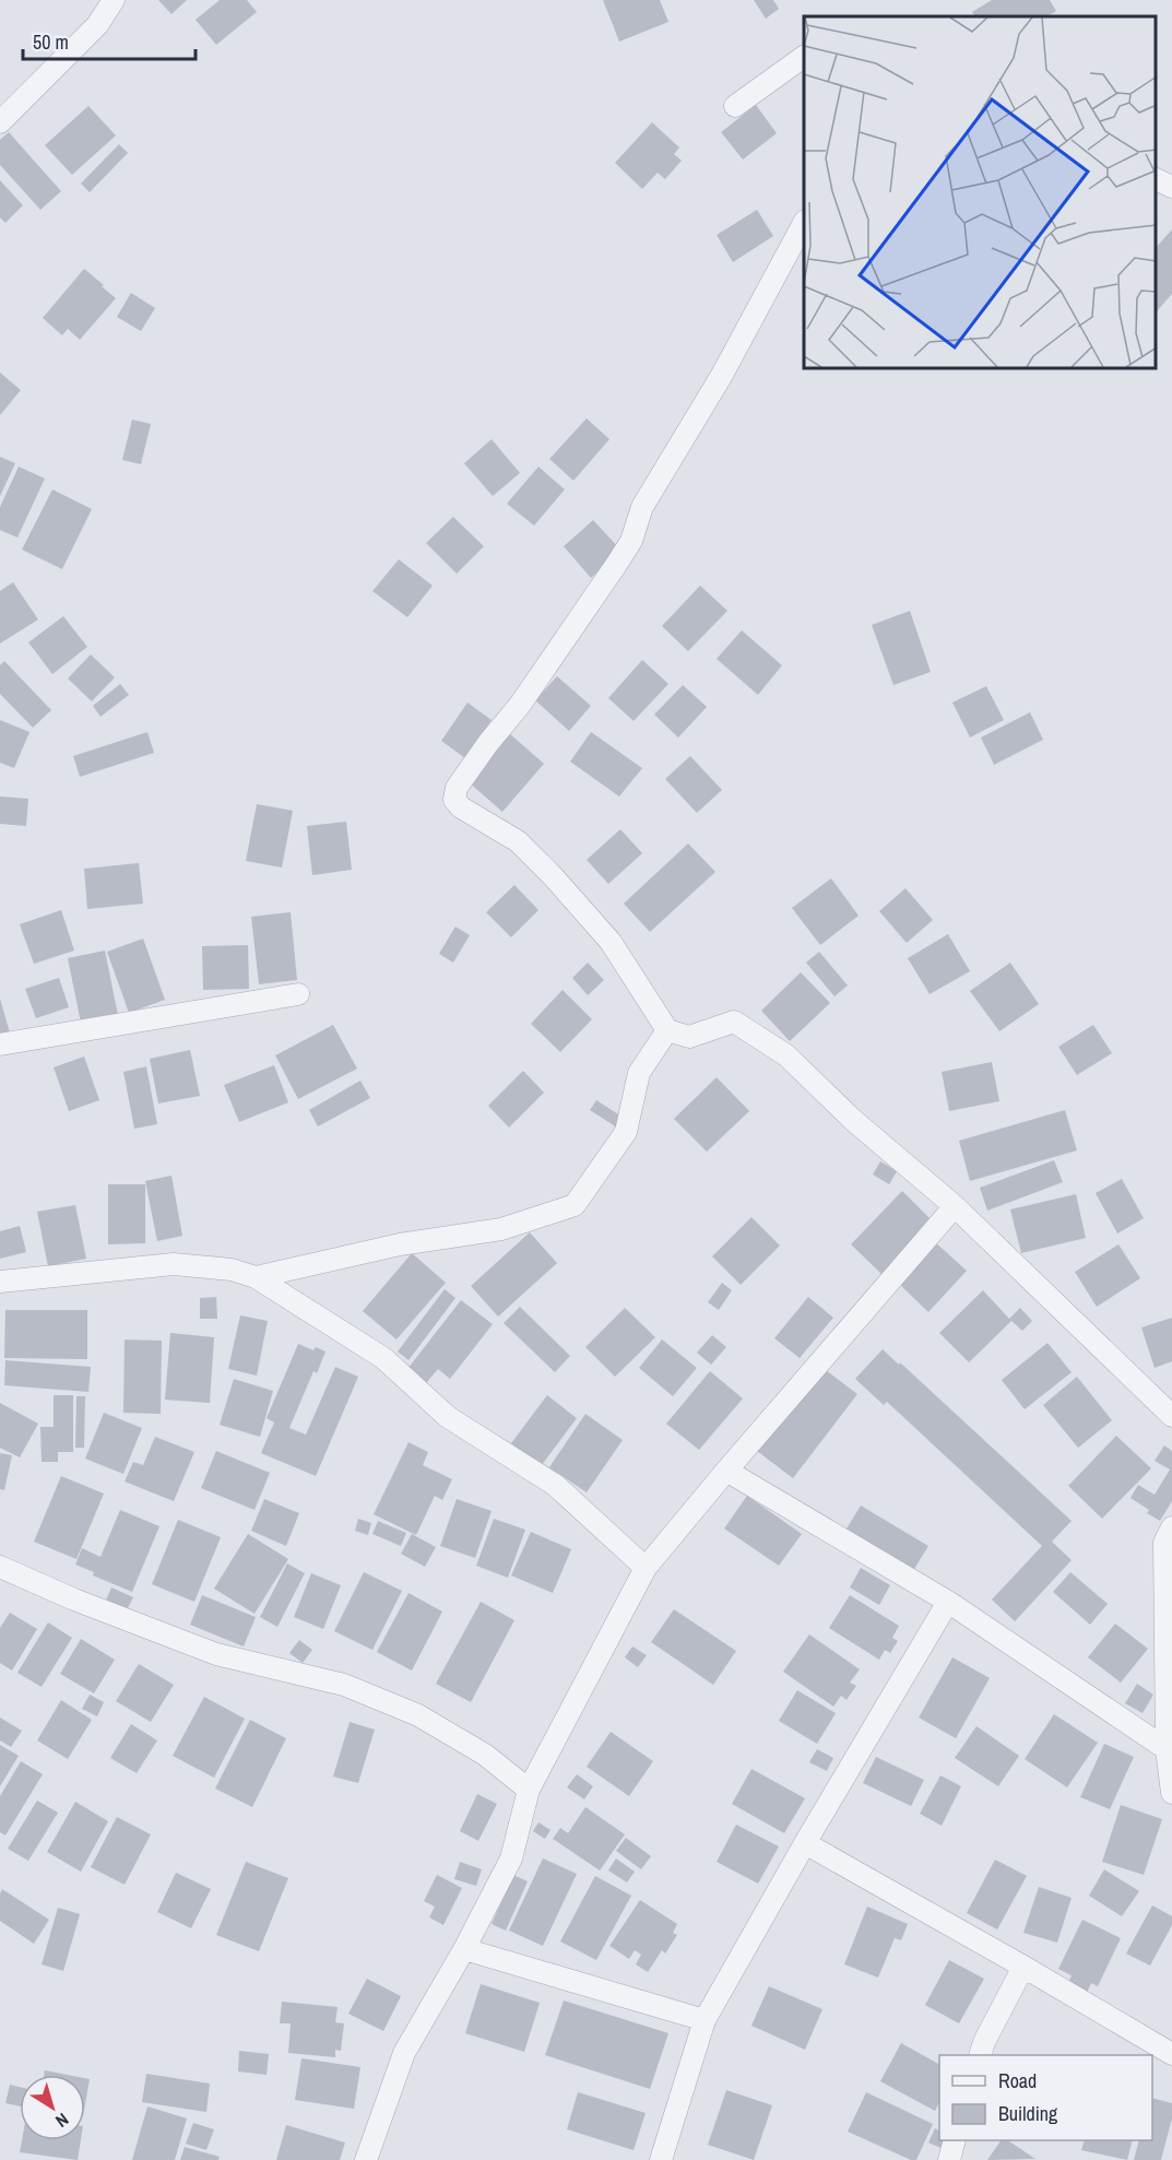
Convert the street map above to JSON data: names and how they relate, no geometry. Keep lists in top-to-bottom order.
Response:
{
  "legend": ["Road", "Building"],
  "scale_bar": "50 m",
  "north": "bottom right"
}
